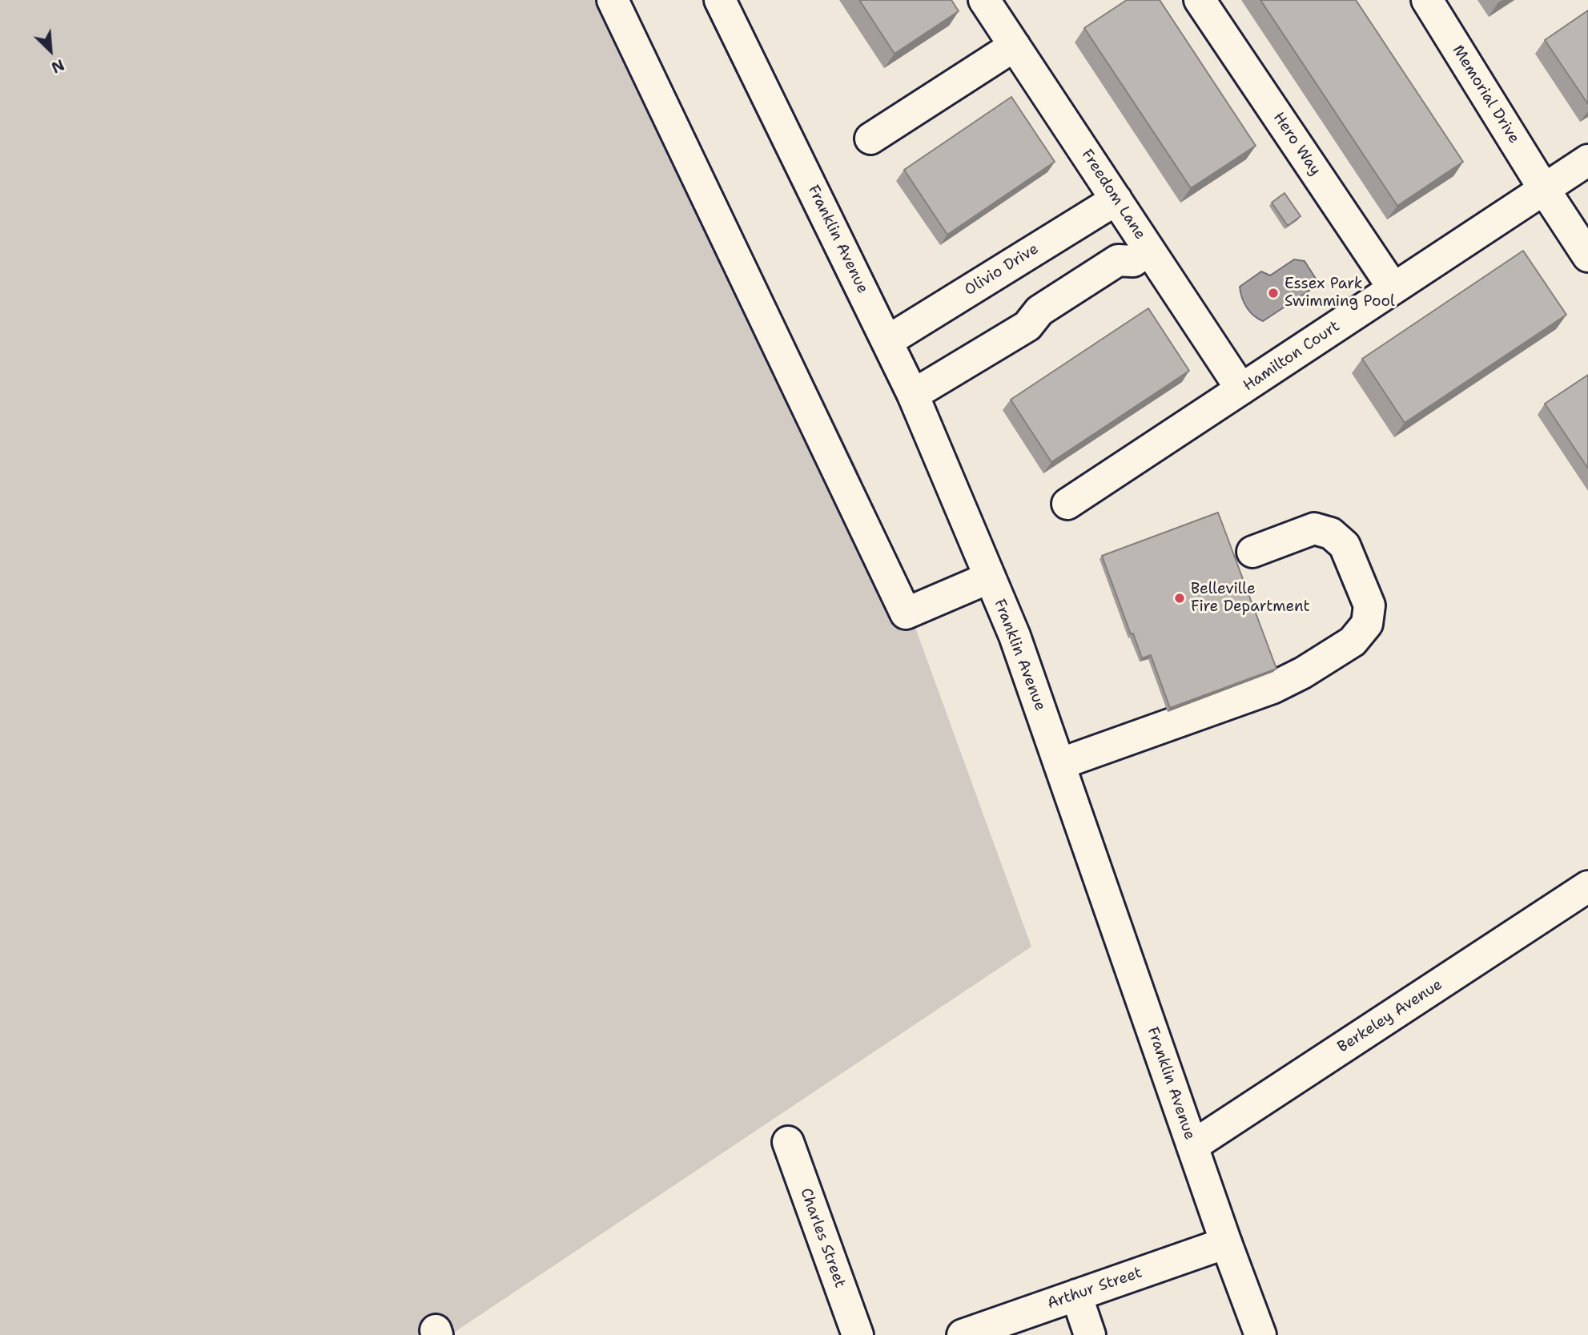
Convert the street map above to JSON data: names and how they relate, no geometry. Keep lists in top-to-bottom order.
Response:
{
  "streets": {
    "street": [
      "Memorial Drive",
      "Hero Way",
      "Freedom Lane",
      "Franklin Avenue",
      "Olivio Drive",
      "Hamilton Court",
      "Berkeley Avenue",
      "Charles Street",
      "Arthur Street"
    ]
  },
  "crossings": [
    ["Memorial Drive", "Hamilton Court"],
    ["Hero Way", "Hamilton Court"],
    ["Freedom Lane", "Olivio Drive"],
    ["Freedom Lane", "Hamilton Court"],
    ["Franklin Avenue", "Olivio Drive"],
    ["Franklin Avenue", "Berkeley Avenue"],
    ["Franklin Avenue", "Arthur Street"]
  ],
  "places": ["Essex Park Swimming Pool", "Belleville Fire Department"],
  "north": "bottom right"
}
